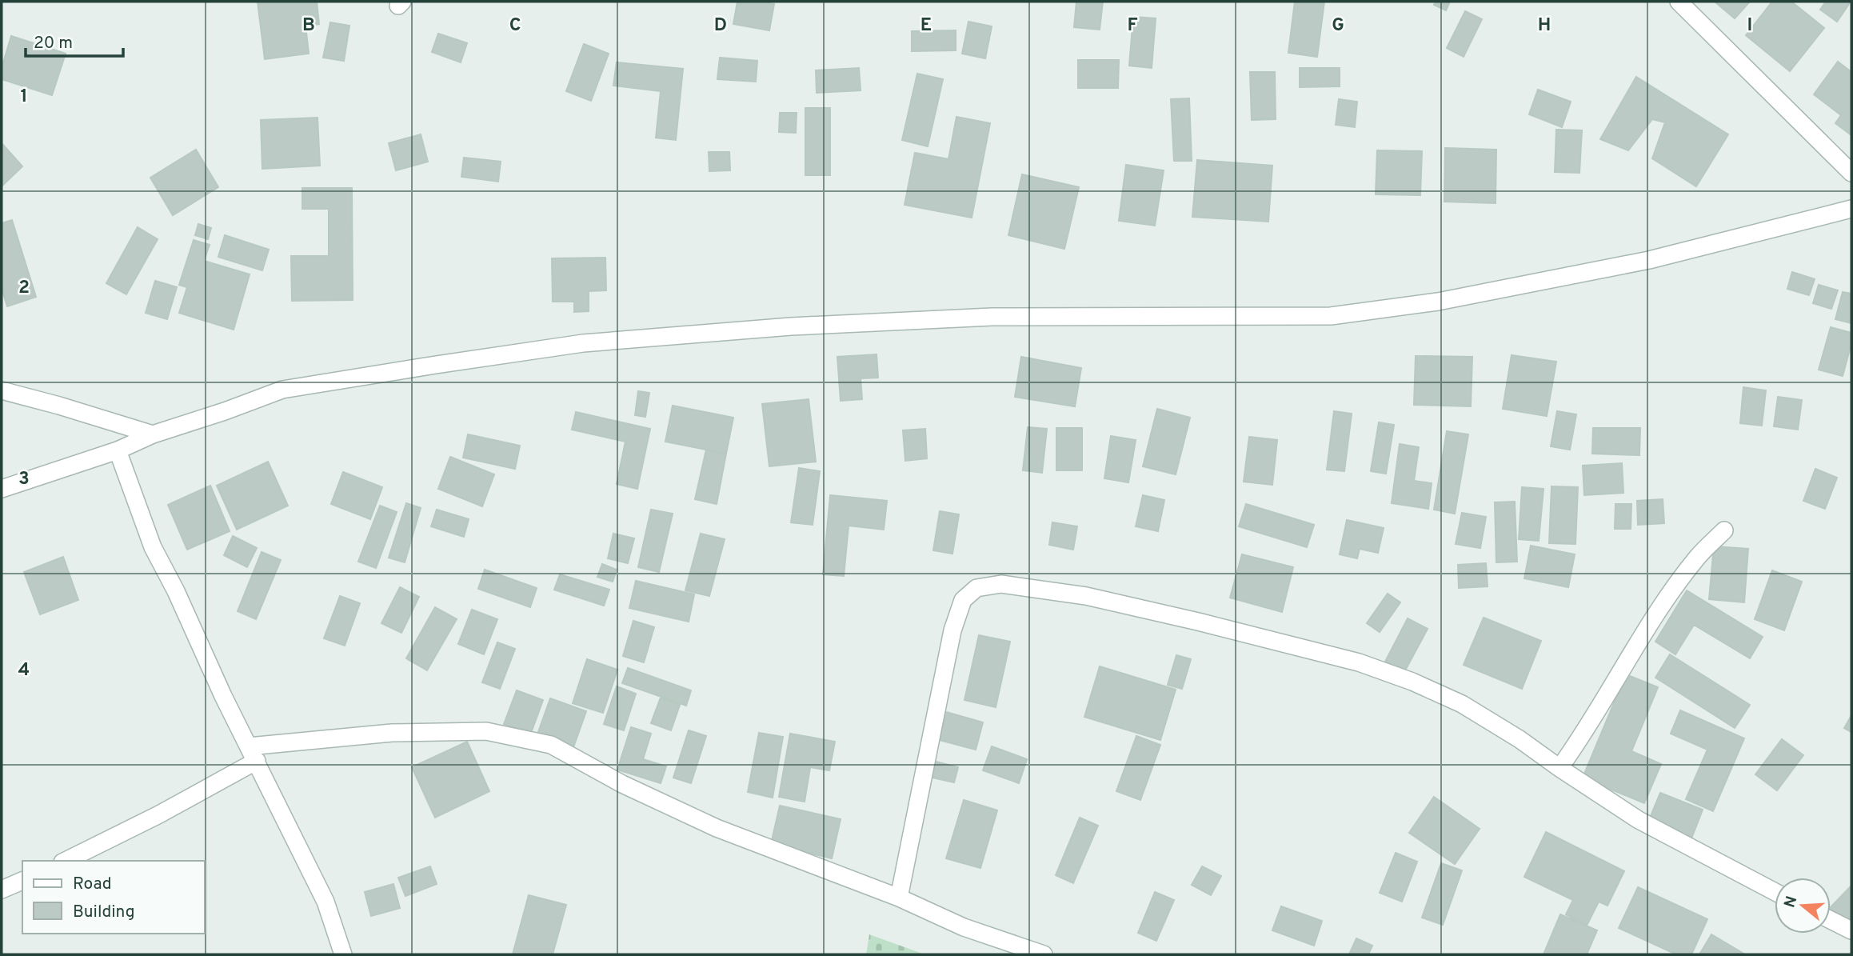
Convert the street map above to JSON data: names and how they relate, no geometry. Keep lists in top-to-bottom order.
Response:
{
  "legend": ["Road", "Building"],
  "scale_bar": "20 m",
  "north": "left",
  "grid": {
    "columns": [
      "B",
      "C",
      "D",
      "E",
      "F",
      "G",
      "H",
      "I"
    ],
    "rows": [
      "1",
      "2",
      "3",
      "4"
    ]
  }
}
